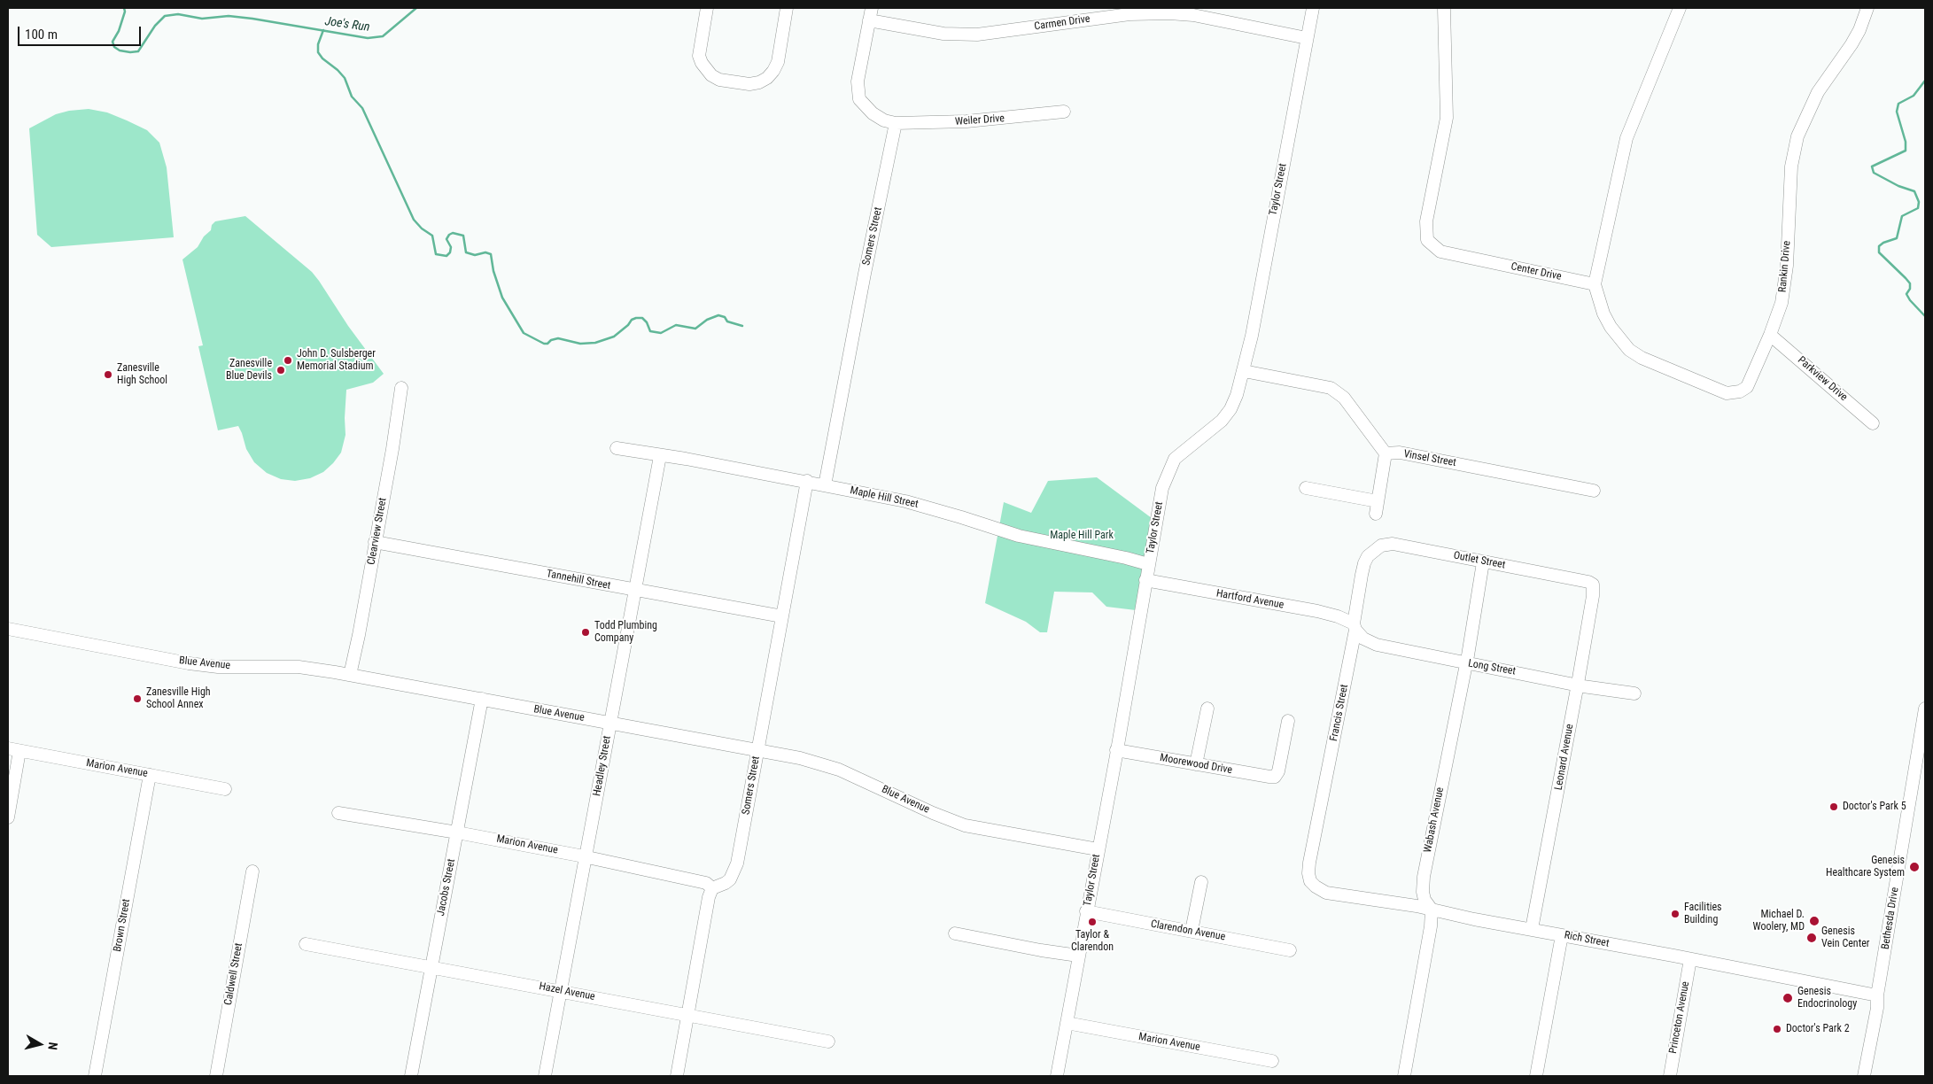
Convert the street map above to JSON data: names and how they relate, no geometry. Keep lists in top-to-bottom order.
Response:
{
  "streets": {
    "street": [
      "Carmen Drive",
      "Weiler Drive",
      "Taylor Street",
      "Somers Street",
      "Rankin Drive",
      "Center Drive",
      "Parkview Drive",
      "Vinsel Street",
      "Maple Hill Street",
      "Clearview Street",
      "Outlet Street",
      "Tannehill Street",
      "Hartford Avenue",
      "Blue Avenue",
      "Long Street",
      "Francis Street",
      "Leonard Avenue",
      "Moorewood Drive",
      "Headley Street",
      "Marion Avenue",
      "Wabash Avenue",
      "Jacobs Street",
      "Bethesda Drive",
      "Brown Street",
      "Clarendon Avenue",
      "Rich Street",
      "Caldwell Street",
      "Hazel Avenue",
      "Princeton Avenue"
    ]
  },
  "crossings": [
    ["Carmen Drive", "Taylor Street"],
    ["Weiler Drive", "Somers Street"],
    ["Taylor Street", "Maple Hill Street"],
    ["Taylor Street", "Hartford Avenue"],
    ["Taylor Street", "Blue Avenue"],
    ["Taylor Street", "Moorewood Drive"],
    ["Taylor Street", "Marion Avenue"],
    ["Taylor Street", "Clarendon Avenue"],
    ["Somers Street", "Maple Hill Street"],
    ["Somers Street", "Tannehill Street"],
    ["Somers Street", "Blue Avenue"],
    ["Somers Street", "Marion Avenue"],
    ["Rankin Drive", "Center Drive"],
    ["Rankin Drive", "Parkview Drive"],
    ["Maple Hill Street", "Headley Street"],
    ["Clearview Street", "Tannehill Street"],
    ["Clearview Street", "Blue Avenue"],
    ["Outlet Street", "Francis Street"],
    ["Outlet Street", "Leonard Avenue"],
    ["Outlet Street", "Wabash Avenue"],
    ["Tannehill Street", "Headley Street"],
    ["Hartford Avenue", "Long Street"],
    ["Hartford Avenue", "Francis Street"],
    ["Blue Avenue", "Headley Street"],
    ["Blue Avenue", "Jacobs Street"],
    ["Long Street", "Francis Street"],
    ["Long Street", "Leonard Avenue"],
    ["Long Street", "Wabash Avenue"],
    ["Francis Street", "Rich Street"],
    ["Leonard Avenue", "Rich Street"],
    ["Headley Street", "Marion Avenue"],
    ["Headley Street", "Hazel Avenue"],
    ["Marion Avenue", "Jacobs Street"],
    ["Marion Avenue", "Brown Street"],
    ["Wabash Avenue", "Rich Street"],
    ["Jacobs Street", "Hazel Avenue"],
    ["Bethesda Drive", "Rich Street"],
    ["Rich Street", "Princeton Avenue"]
  ],
  "water": ["Joe's Run"],
  "parks": ["Maple Hill Park"],
  "places": [
    "John D. Sulsberger Memorial Stadium",
    "Zanesville Blue Devils",
    "Zanesville High School",
    "Todd Plumbing Company",
    "Zanesville High School Annex",
    "Doctor's Park 5",
    "Genesis Healthcare System",
    "Facilities Building",
    "Michael D. Woolery, MD",
    "Taylor & Clarendon",
    "Genesis Vein Center",
    "Genesis Endocrinology",
    "Doctor's Park 2"
  ],
  "scale_bar": "100 m",
  "north": "right"
}
